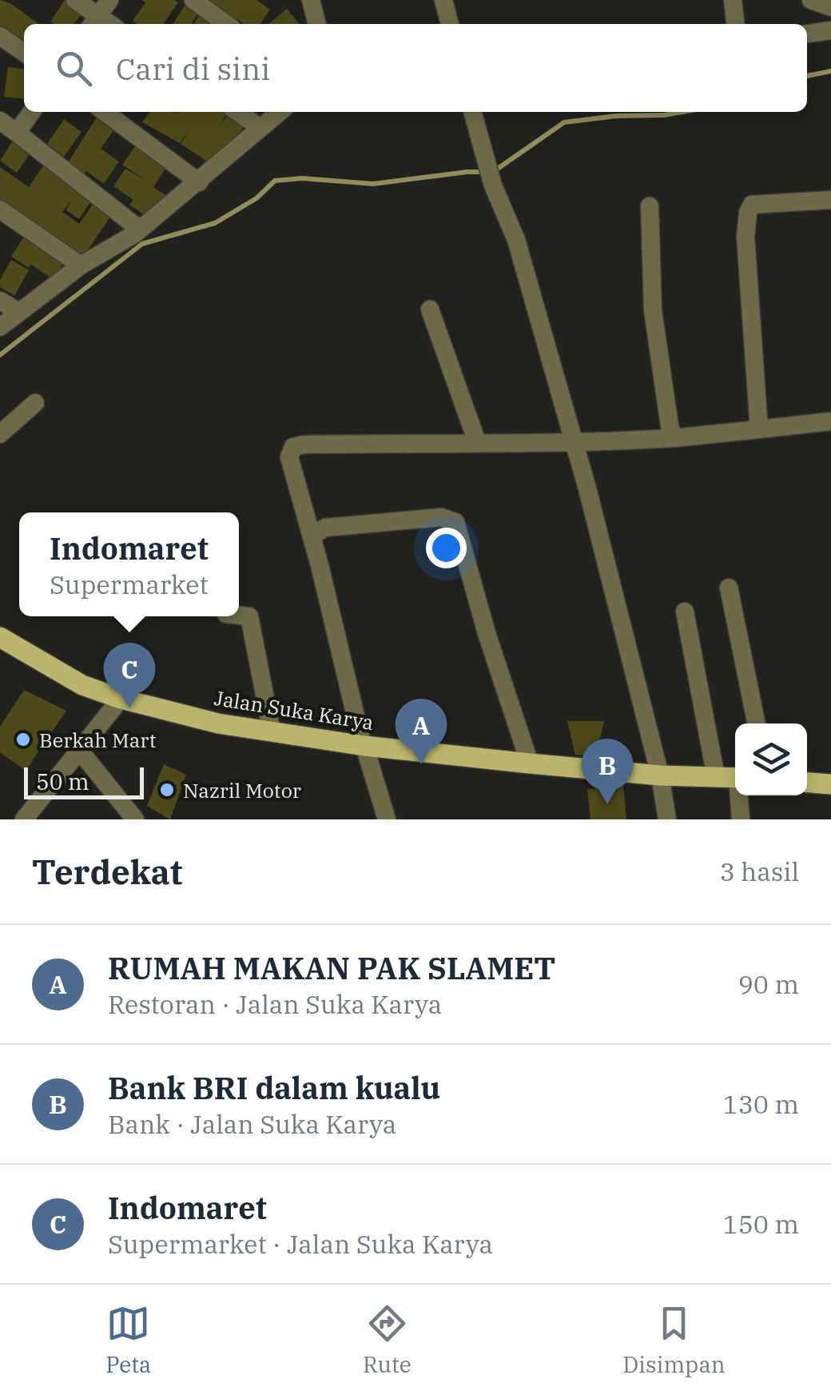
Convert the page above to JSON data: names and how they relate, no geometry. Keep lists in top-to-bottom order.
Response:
{
  "streets": {
    "main road": ["Jalan Suka Karya"]
  },
  "places": ["Berkah Mart", "Nazril Motor"],
  "scale_bar": "50 m",
  "page": {
    "search": "Cari di sini",
    "popup": ["Indomaret", "Supermarket"],
    "pins": ["C", "A", "B"],
    "scale": "50 m",
    "heading": ["Terdekat", "3 hasil"],
    "list": [
      {
        "mark": "A",
        "name": "RUMAH MAKAN PAK SLAMET",
        "note": "Restoran · Jalan Suka Karya",
        "value": "90 m"
      },
      {
        "mark": "B",
        "name": "Bank BRI dalam kualu",
        "note": "Bank · Jalan Suka Karya",
        "value": "130 m"
      },
      {
        "mark": "C",
        "name": "Indomaret",
        "note": "Supermarket · Jalan Suka Karya",
        "value": "150 m"
      }
    ],
    "nav": ["Peta", "Rute", "Disimpan"]
  }
}
